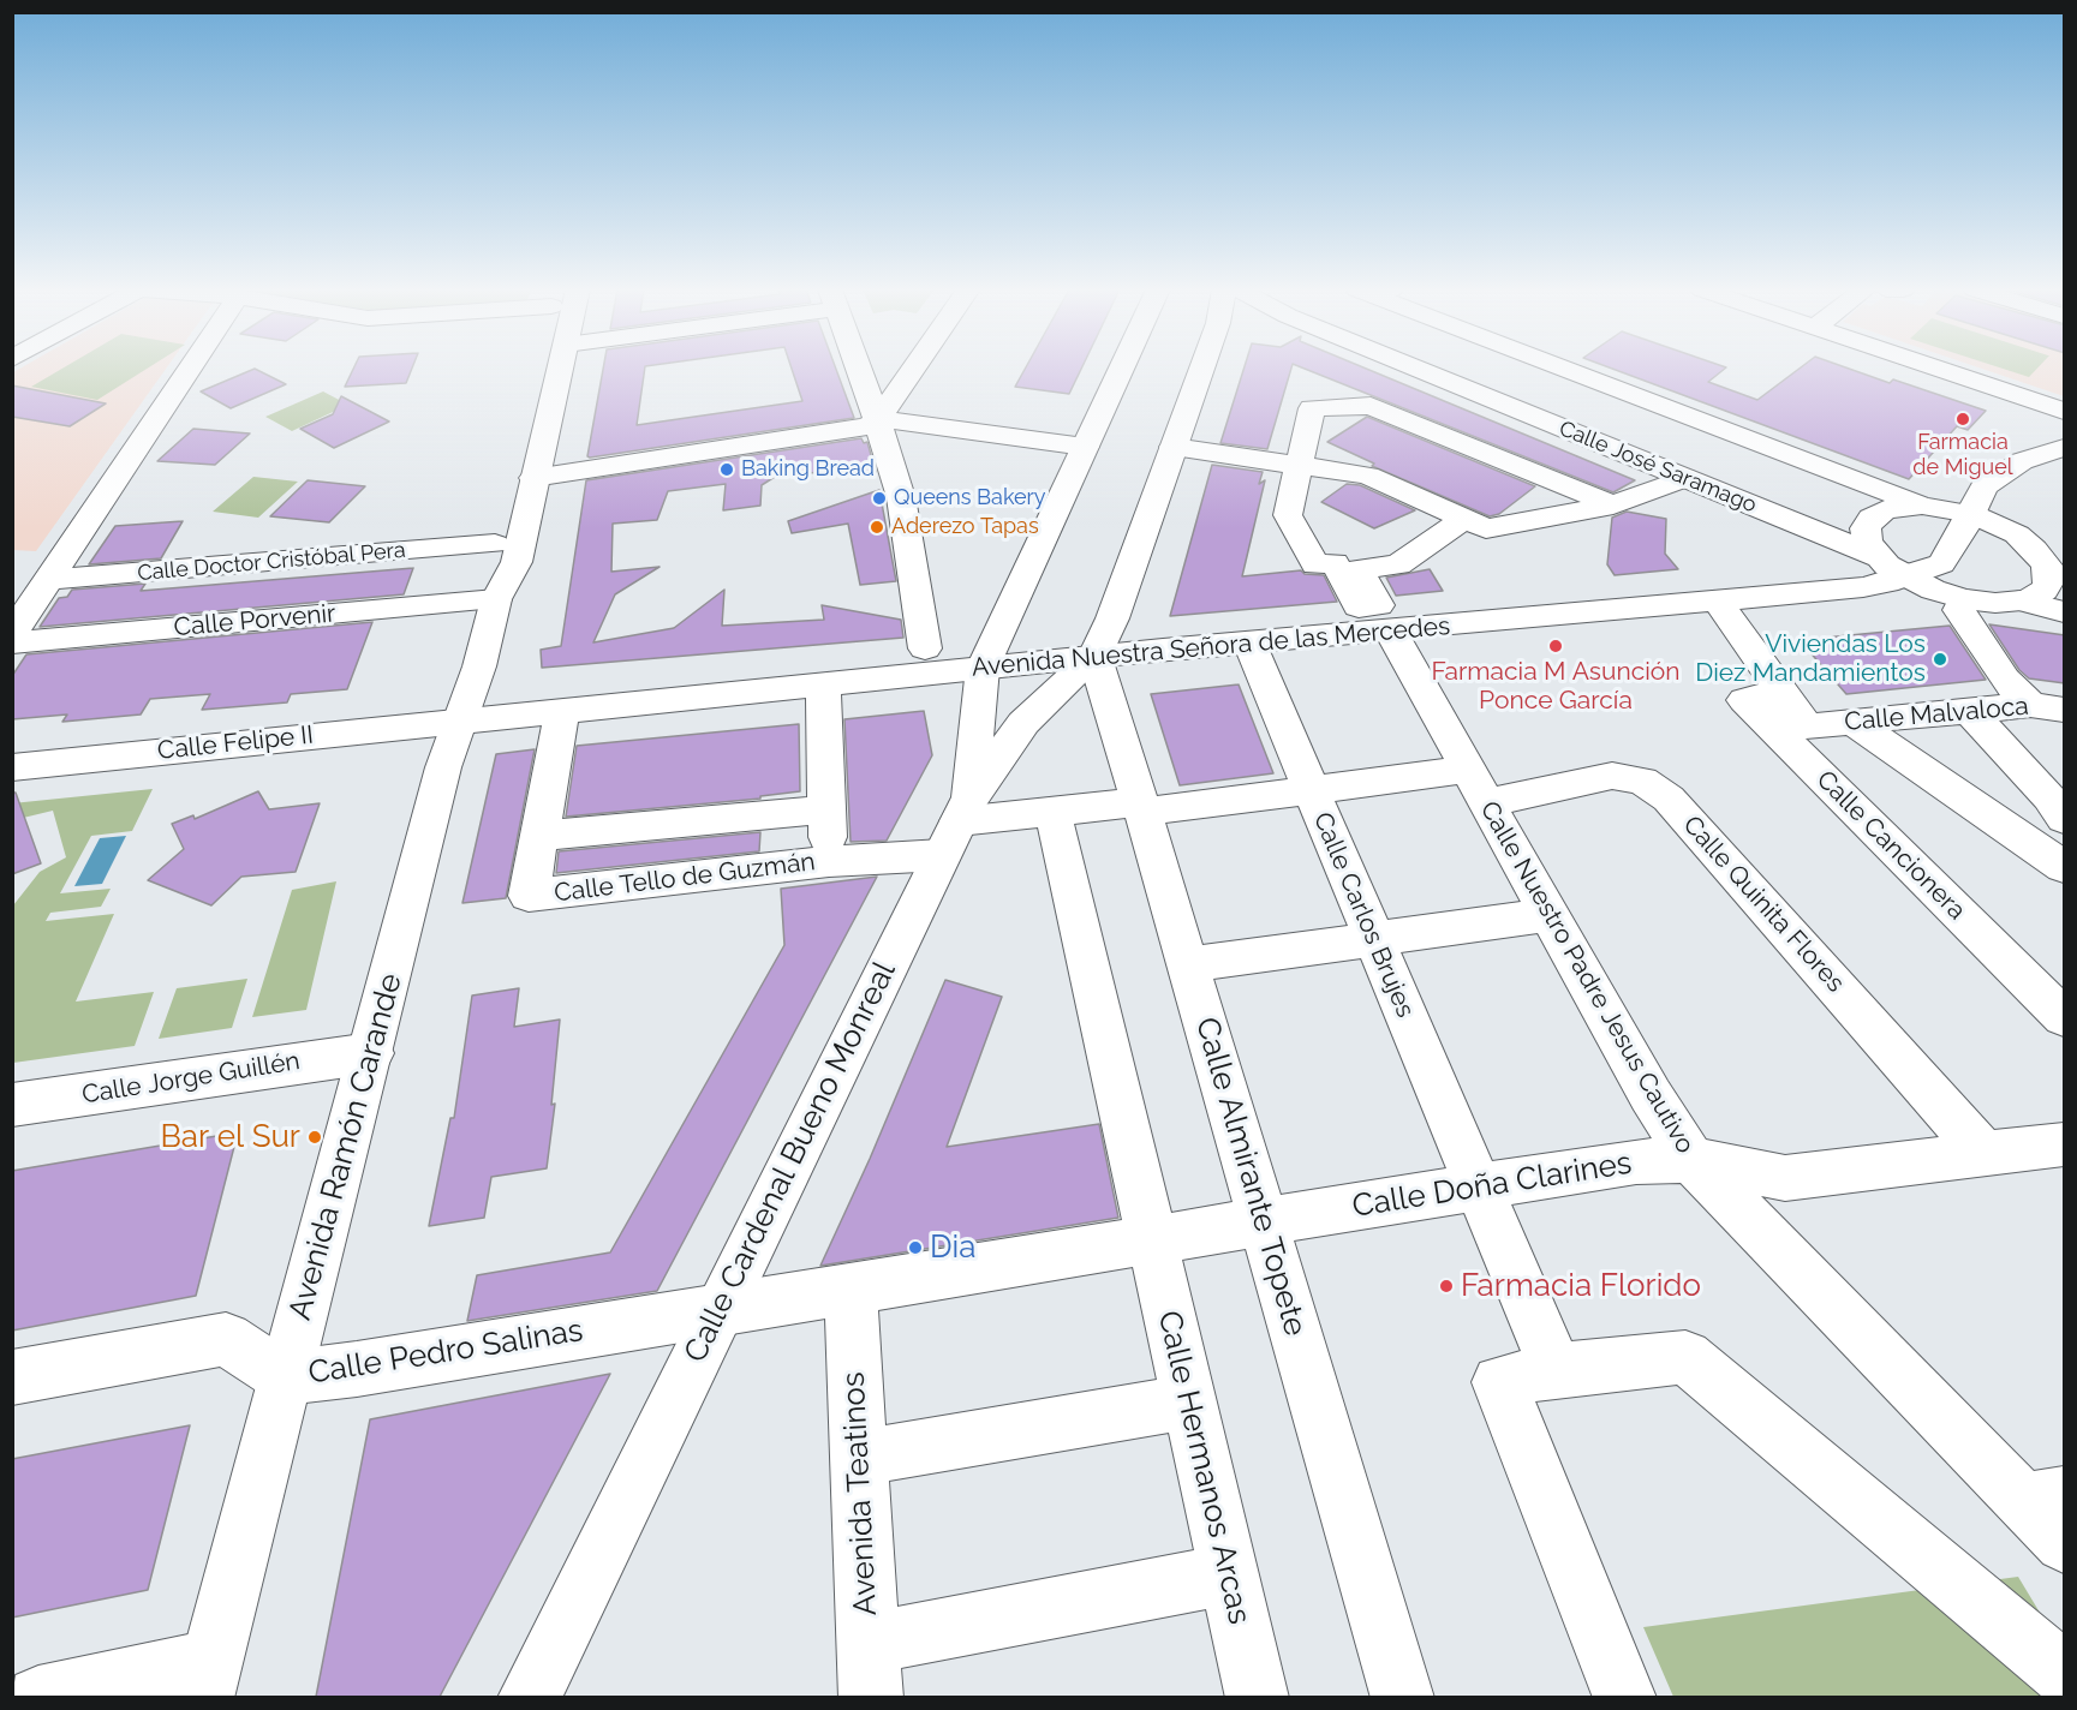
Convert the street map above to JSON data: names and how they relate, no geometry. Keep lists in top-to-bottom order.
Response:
{
  "streets": {
    "street": [
      "Calle José Saramago",
      "Calle Doctor Cristóbal Pera",
      "Calle Porvenir",
      "Avenida Nuestra Señora de las Mercedes",
      "Calle Malvaloca",
      "Calle Felipe II",
      "Calle Cancionera",
      "Calle Tello de Guzmán",
      "Calle Quinita Flores",
      "Calle Carlos Brujes",
      "Calle Nuestro Padre Jesus Cautivo",
      "Calle Jorge Guillén",
      "Avenida Ramón Carande",
      "Calle Cardenal Bueno Monreal",
      "Calle Almirante Topete",
      "Calle Doña Clarines",
      "Calle Pedro Salinas",
      "Calle Hermanos Arcas",
      "Avenida Teatinos"
    ]
  },
  "crossings": [
    ["Calle José Saramago", "Avenida Nuestra Señora de las Mercedes"],
    ["Calle Doctor Cristóbal Pera", "Avenida Ramón Carande"],
    ["Calle Porvenir", "Avenida Ramón Carande"],
    ["Avenida Nuestra Señora de las Mercedes", "Calle Felipe II"],
    ["Avenida Nuestra Señora de las Mercedes", "Calle Tello de Guzmán"],
    ["Avenida Nuestra Señora de las Mercedes", "Calle Carlos Brujes"],
    ["Avenida Nuestra Señora de las Mercedes", "Calle Nuestro Padre Jesus Cautivo"],
    ["Avenida Nuestra Señora de las Mercedes", "Avenida Ramón Carande"],
    ["Avenida Nuestra Señora de las Mercedes", "Calle Cardenal Bueno Monreal"],
    ["Avenida Nuestra Señora de las Mercedes", "Calle Almirante Topete"],
    ["Calle Malvaloca", "Calle Cancionera"],
    ["Calle Felipe II", "Avenida Ramón Carande"],
    ["Calle Tello de Guzmán", "Calle Quinita Flores"],
    ["Calle Tello de Guzmán", "Calle Cardenal Bueno Monreal"],
    ["Calle Tello de Guzmán", "Calle Almirante Topete"],
    ["Calle Quinita Flores", "Calle Carlos Brujes"],
    ["Calle Quinita Flores", "Calle Nuestro Padre Jesus Cautivo"],
    ["Calle Quinita Flores", "Calle Almirante Topete"],
    ["Calle Quinita Flores", "Calle Doña Clarines"],
    ["Calle Carlos Brujes", "Calle Doña Clarines"],
    ["Calle Nuestro Padre Jesus Cautivo", "Calle Doña Clarines"],
    ["Calle Jorge Guillén", "Avenida Ramón Carande"],
    ["Avenida Ramón Carande", "Calle Pedro Salinas"],
    ["Calle Cardenal Bueno Monreal", "Calle Almirante Topete"],
    ["Calle Cardenal Bueno Monreal", "Calle Pedro Salinas"],
    ["Calle Almirante Topete", "Calle Doña Clarines"],
    ["Calle Doña Clarines", "Calle Pedro Salinas"],
    ["Calle Doña Clarines", "Calle Hermanos Arcas"],
    ["Calle Doña Clarines", "Avenida Teatinos"],
    ["Calle Pedro Salinas", "Avenida Teatinos"]
  ],
  "places": [
    "Farmacia de Miguel",
    "Baking Bread",
    "Queens Bakery",
    "Aderezo Tapas",
    "Farmacia M Asunción Ponce García",
    "Viviendas Los Diez Mandamientos",
    "Bar el Sur",
    "Dia",
    "Farmacia Florido"
  ]
}
